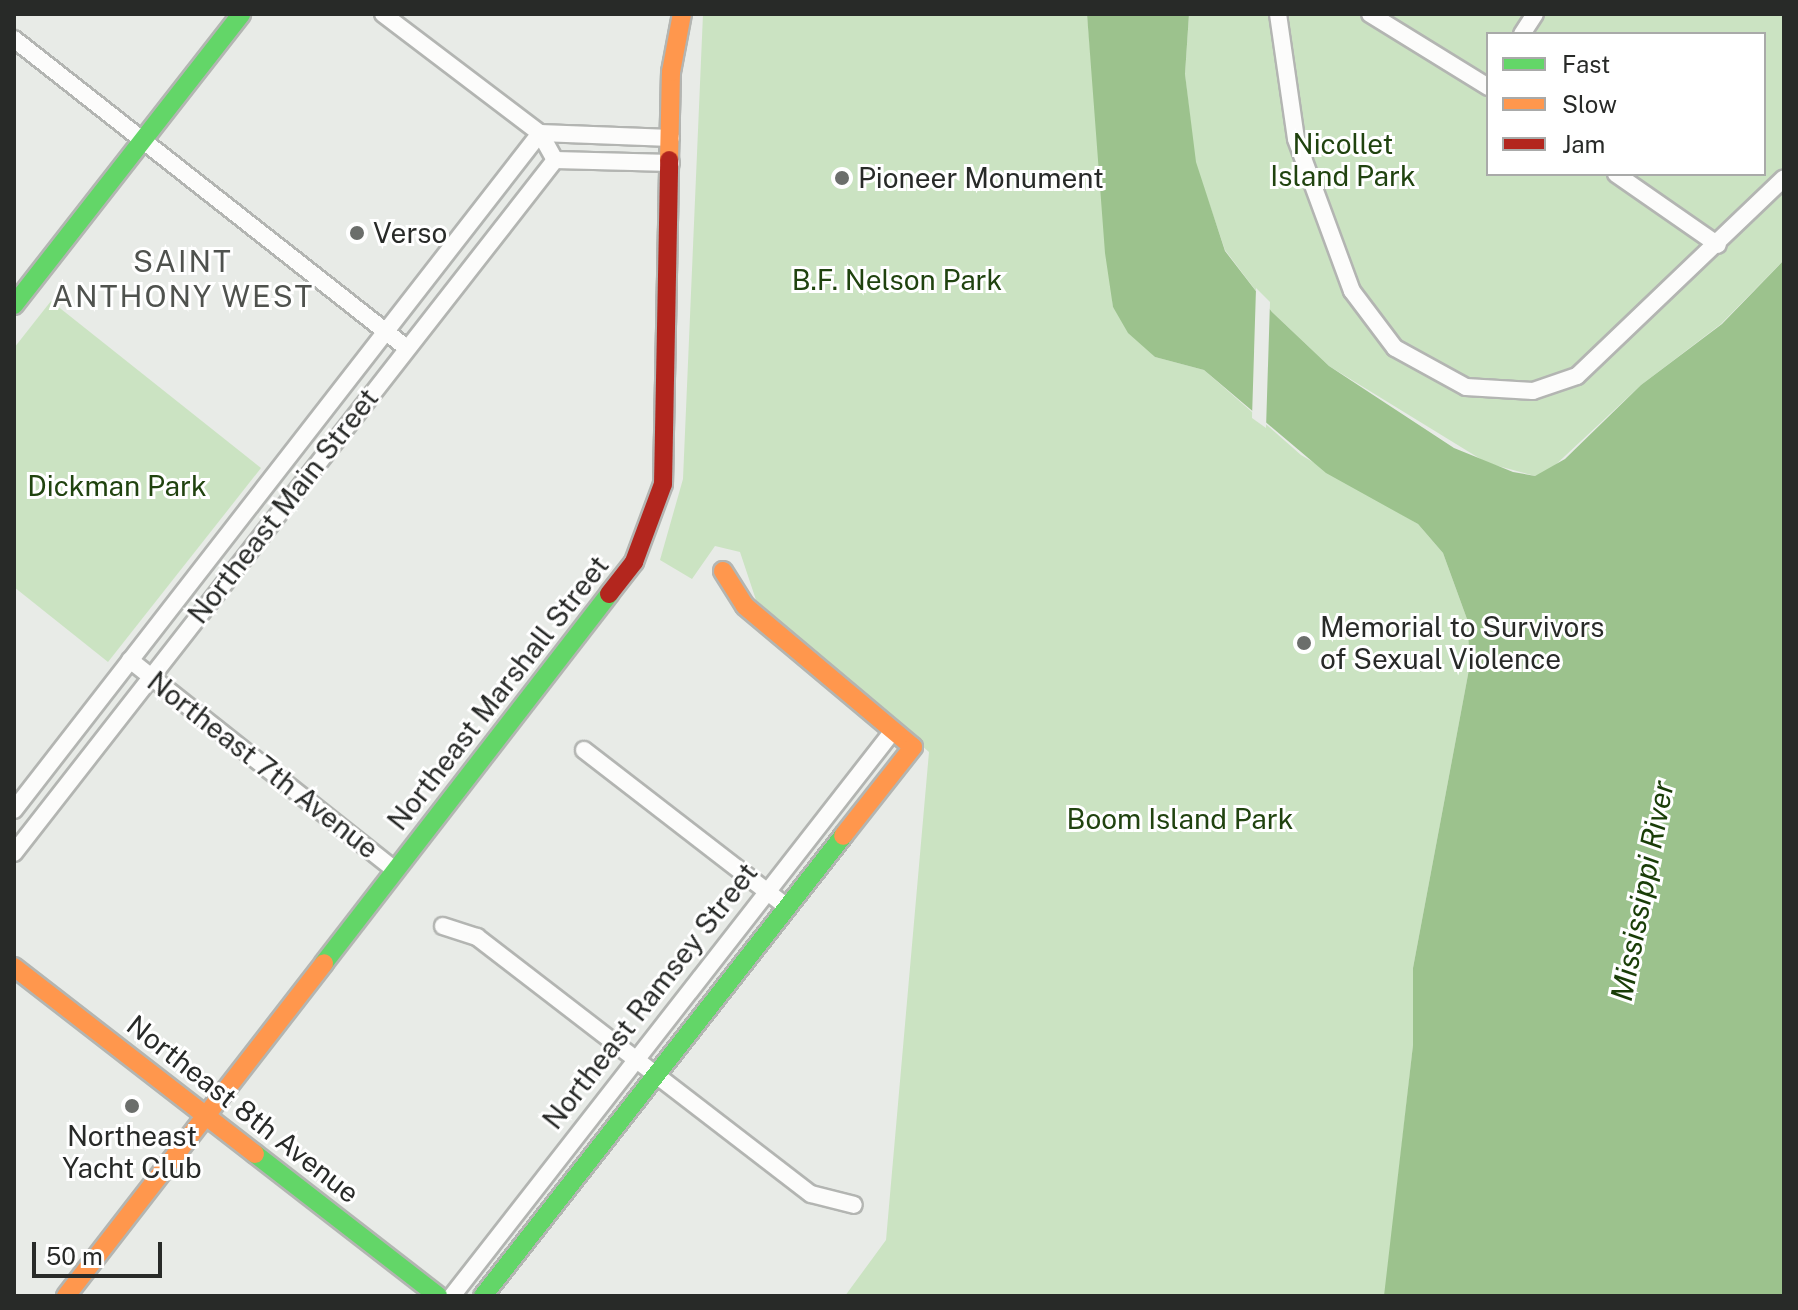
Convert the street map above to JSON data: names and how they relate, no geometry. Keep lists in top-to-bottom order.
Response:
{
  "streets": {
    "street": [
      "Northeast Main Street",
      "Northeast Marshall Street",
      "Northeast 7th Avenue",
      "Northeast Ramsey Street",
      "Northeast 8th Avenue"
    ]
  },
  "crossings": [
    ["Northeast Main Street", "Northeast 7th Avenue"],
    ["Northeast Marshall Street", "Northeast 7th Avenue"],
    ["Northeast Marshall Street", "Northeast 8th Avenue"]
  ],
  "districts": ["SAINT ANTHONY WEST"],
  "water": ["Mississippi River"],
  "parks": [
    "Nicollet Island Park",
    "B.F. Nelson Park",
    "Dickman Park",
    "Boom Island Park"
  ],
  "places": [
    "Pioneer Monument",
    "Verso",
    "Memorial to Survivors of Sexual Violence",
    "Northeast Yacht Club"
  ],
  "legend": ["Fast", "Slow", "Jam"],
  "scale_bar": "50 m"
}
